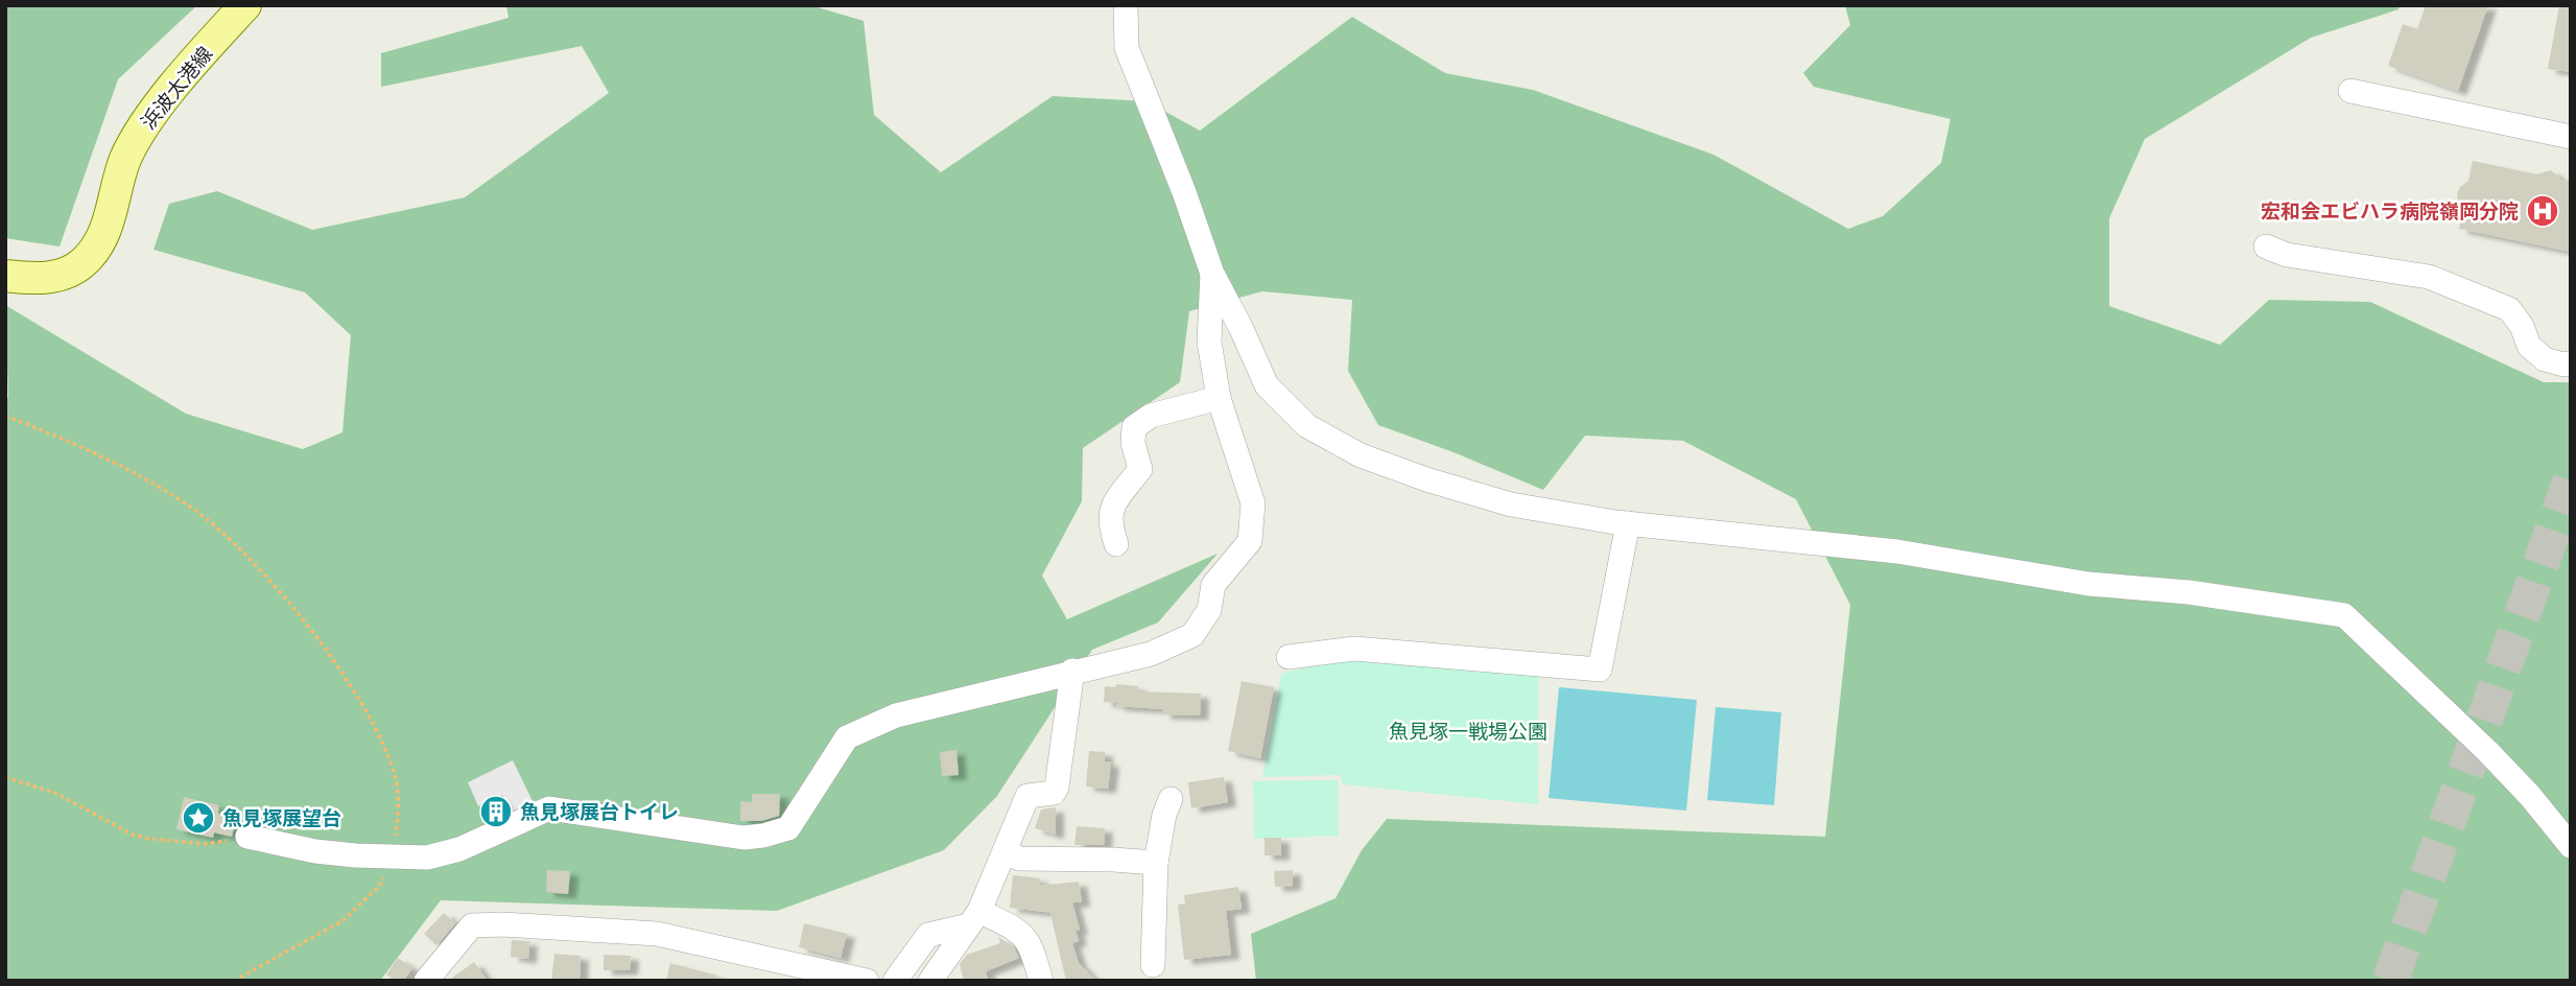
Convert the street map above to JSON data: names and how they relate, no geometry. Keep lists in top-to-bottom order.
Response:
{
  "streets": {
    "main road": ["浜波太港線"]
  },
  "parks": ["魚見塚一戦場公園"],
  "places": {
    "hospital": ["宏和会エビハラ病院嶺岡分院"],
    "building": ["魚見塚展台トイレ"],
    "place": ["魚見塚展望台"]
  }
}
